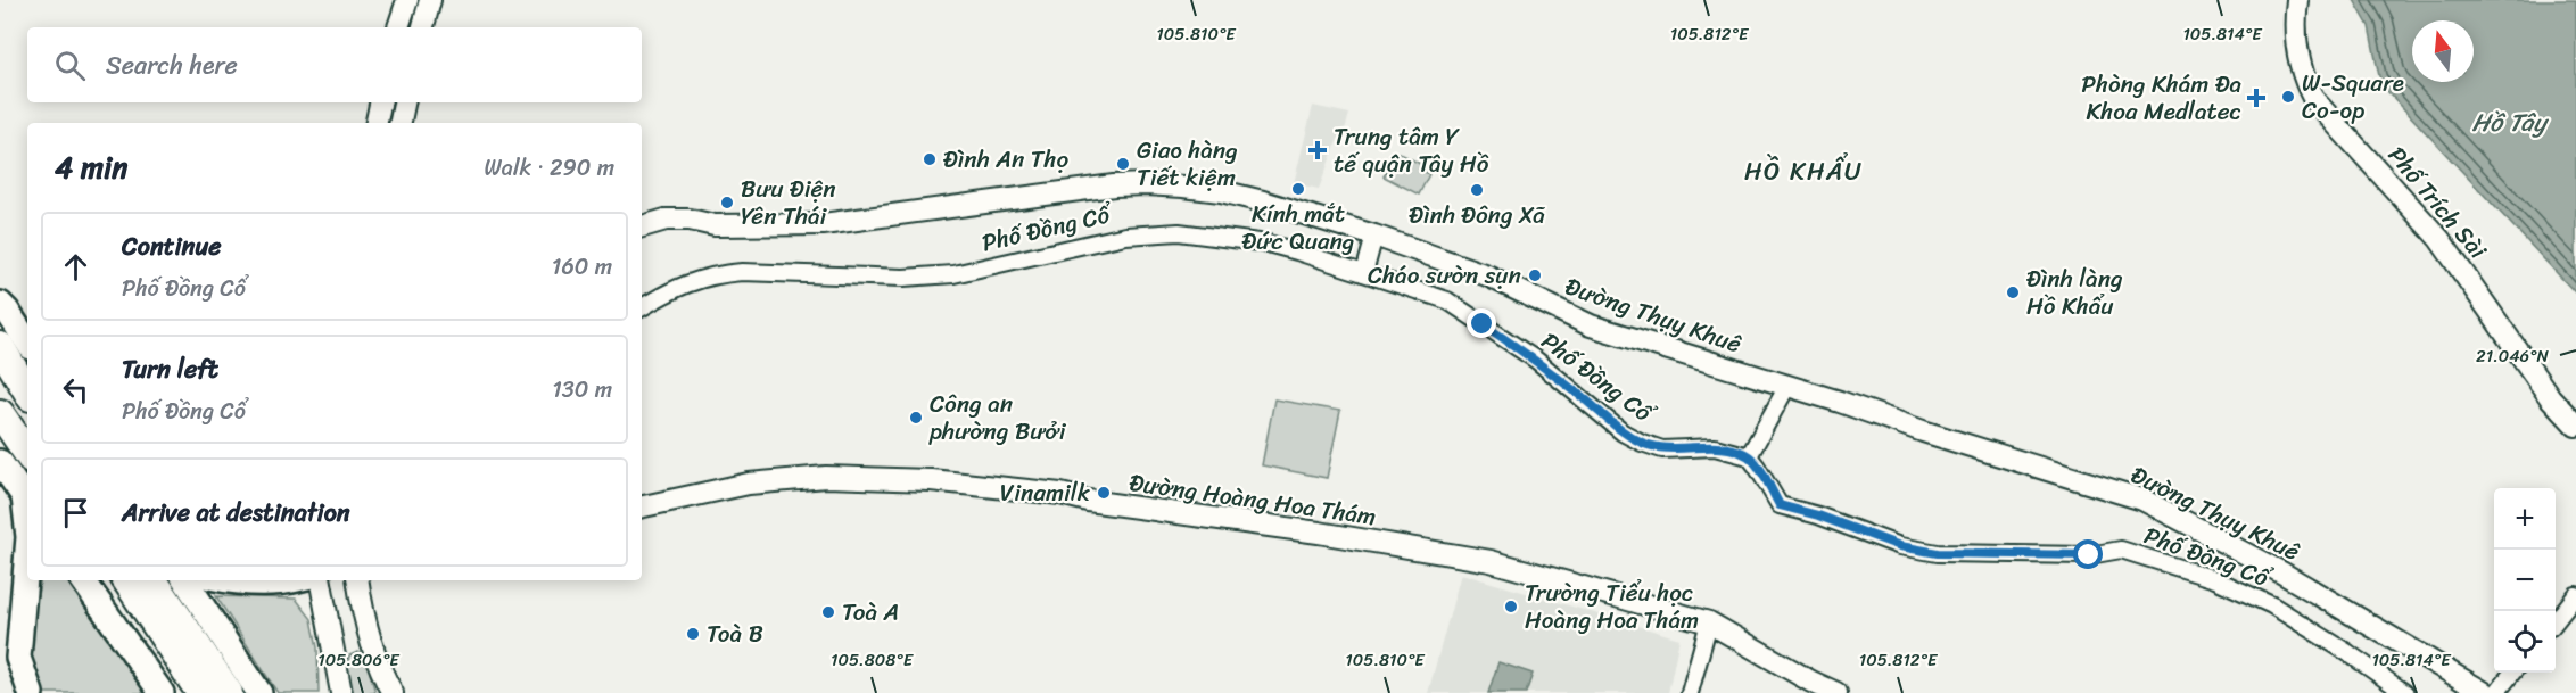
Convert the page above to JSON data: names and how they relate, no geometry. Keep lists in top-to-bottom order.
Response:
{
  "streets": {
    "main road": ["Phố Trích Sài", "Đường Thụy Khuê", "Đường Hoàng Hoa Thám"],
    "street": ["Phố Đồng Cổ"]
  },
  "districts": ["HỒ KHẨU"],
  "water": ["Hồ Tây"],
  "places": {
    "other": [
      "W-Square Co-op",
      "Đình An Thọ",
      "Giao hàng Tiết kiệm",
      "Kính mắt Đức Quang",
      "Đình Đông Xã",
      "Bưu Điện Yên Thái",
      "Cháo sườn sụn",
      "Đình làng Hồ Khẩu",
      "Công an phường Bưởi",
      "Vinamilk",
      "Trường Tiểu học Hoàng Hoa Thám",
      "Toà A",
      "Toà B"
    ],
    "health": ["Phòng Khám Đa Khoa Medlatec", "Trung tâm Y tế quận Tây Hồ"]
  },
  "north": "top",
  "page": {
    "search": "Search here",
    "heading": ["4 min", "Walk · 290 m"],
    "list": [
      ["Continue", "Phố Đồng Cổ", "160 m"],
      ["Turn left", "Phố Đồng Cổ", "130 m"],
      "Arrive at destination"
    ],
    "map_buttons": ["+", "−"]
  },
  "coordinates": [
    "105.810°E",
    "105.812°E",
    "105.814°E",
    "21.046°N",
    "105.806°E",
    "105.808°E"
  ]
}
